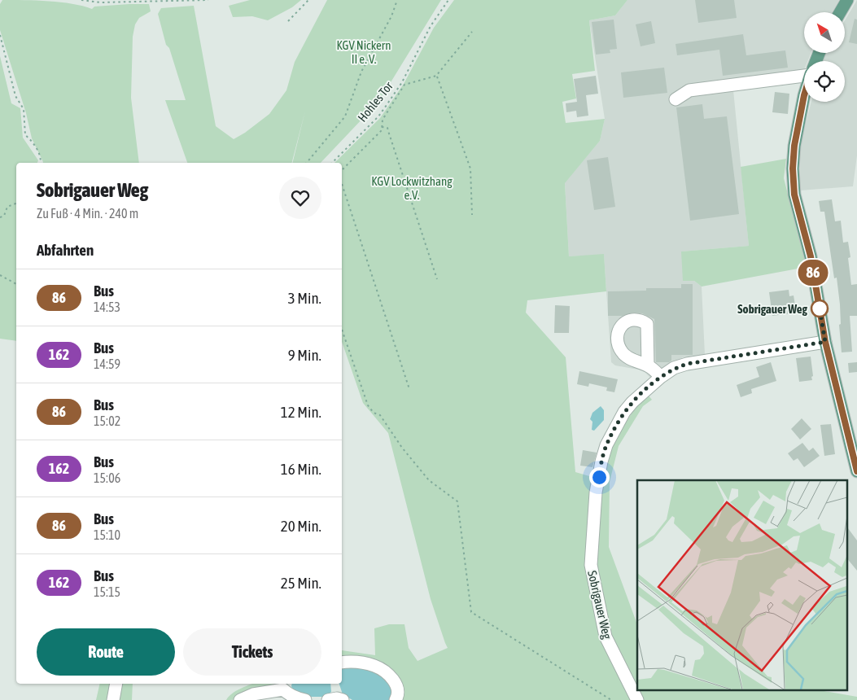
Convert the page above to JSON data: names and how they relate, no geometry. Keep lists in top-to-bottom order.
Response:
{
  "streets": {
    "street": ["Sobrigauer Weg"],
    "path": ["Hohles Tor"]
  },
  "parks": ["KGV Nickern II e. V.", "KGV Lockwitzhang e.V."],
  "places": ["Sobrigauer Weg"],
  "lines": ["bus line 86"],
  "north": "top left",
  "page": {
    "on_map": "86",
    "heading": [
      ["Sobrigauer Weg", "Zu Fuß · 4 Min. · 240 m"],
      "Abfahrten"
    ],
    "list": [
      {
        "mark": "86",
        "name": "Bus",
        "note": "14:53",
        "value": "3 Min."
      },
      {
        "mark": "162",
        "name": "Bus",
        "note": "14:59",
        "value": "9 Min."
      },
      {
        "mark": "86",
        "name": "Bus",
        "note": "15:02",
        "value": "12 Min."
      },
      {
        "mark": "162",
        "name": "Bus",
        "note": "15:06",
        "value": "16 Min."
      },
      {
        "mark": "86",
        "name": "Bus",
        "note": "15:10",
        "value": "20 Min."
      },
      {
        "mark": "162",
        "name": "Bus",
        "note": "15:15",
        "value": "25 Min."
      }
    ],
    "buttons": ["Route", "Tickets"]
  }
}
